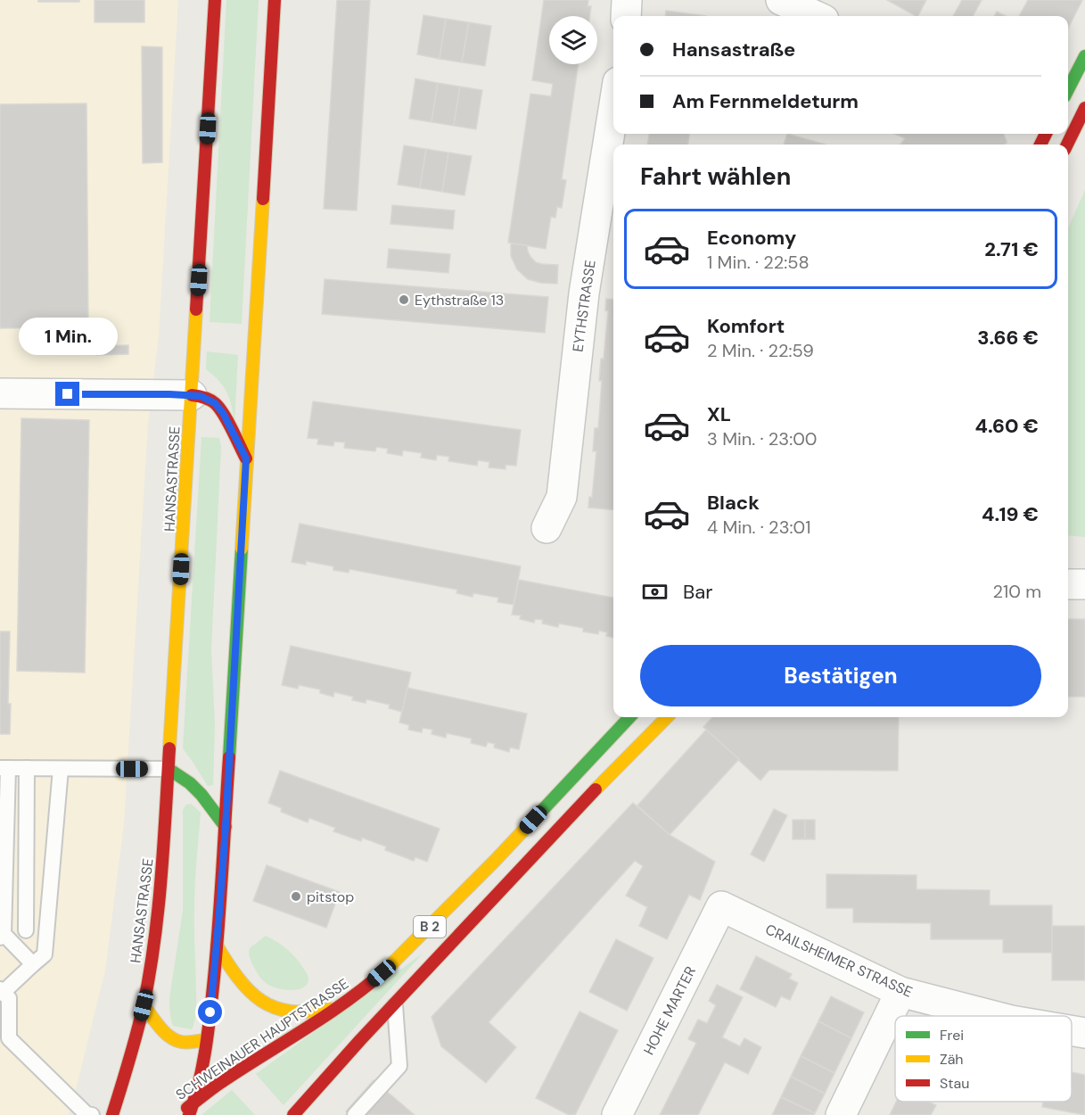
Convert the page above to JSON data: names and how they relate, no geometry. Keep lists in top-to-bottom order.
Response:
{
  "streets": {
    "main road": ["HANSASTRASSE", "B 2", "SCHWEINAUER HAUPTSTRASSE"],
    "street": ["EYTHSTRASSE", "CRAILSHEIMER STRASSE", "HOHE MARTER"]
  },
  "crossings": [
    ["CRAILSHEIMER STRASSE", "HOHE MARTER"]
  ],
  "places": ["Eythstraße 13", "pitstop"],
  "legend": ["Frei", "Zäh", "Stau"],
  "page": {
    "banner": ["Hansastraße", "Am Fernmeldeturm"],
    "heading": "Fahrt wählen",
    "list": [
      {
        "name": "Economy",
        "note": "1 Min. · 22:58",
        "value": "2.71 €"
      },
      {
        "name": "Komfort",
        "note": "2 Min. · 22:59",
        "value": "3.66 €"
      },
      {
        "name": "XL",
        "note": "3 Min. · 23:00",
        "value": "4.60 €"
      },
      {
        "name": "Black",
        "note": "4 Min. · 23:01",
        "value": "4.19 €"
      }
    ],
    "bubble": "1 Min.",
    "pay": ["Bar", "210 m"],
    "buttons": "Bestätigen"
  }
}
